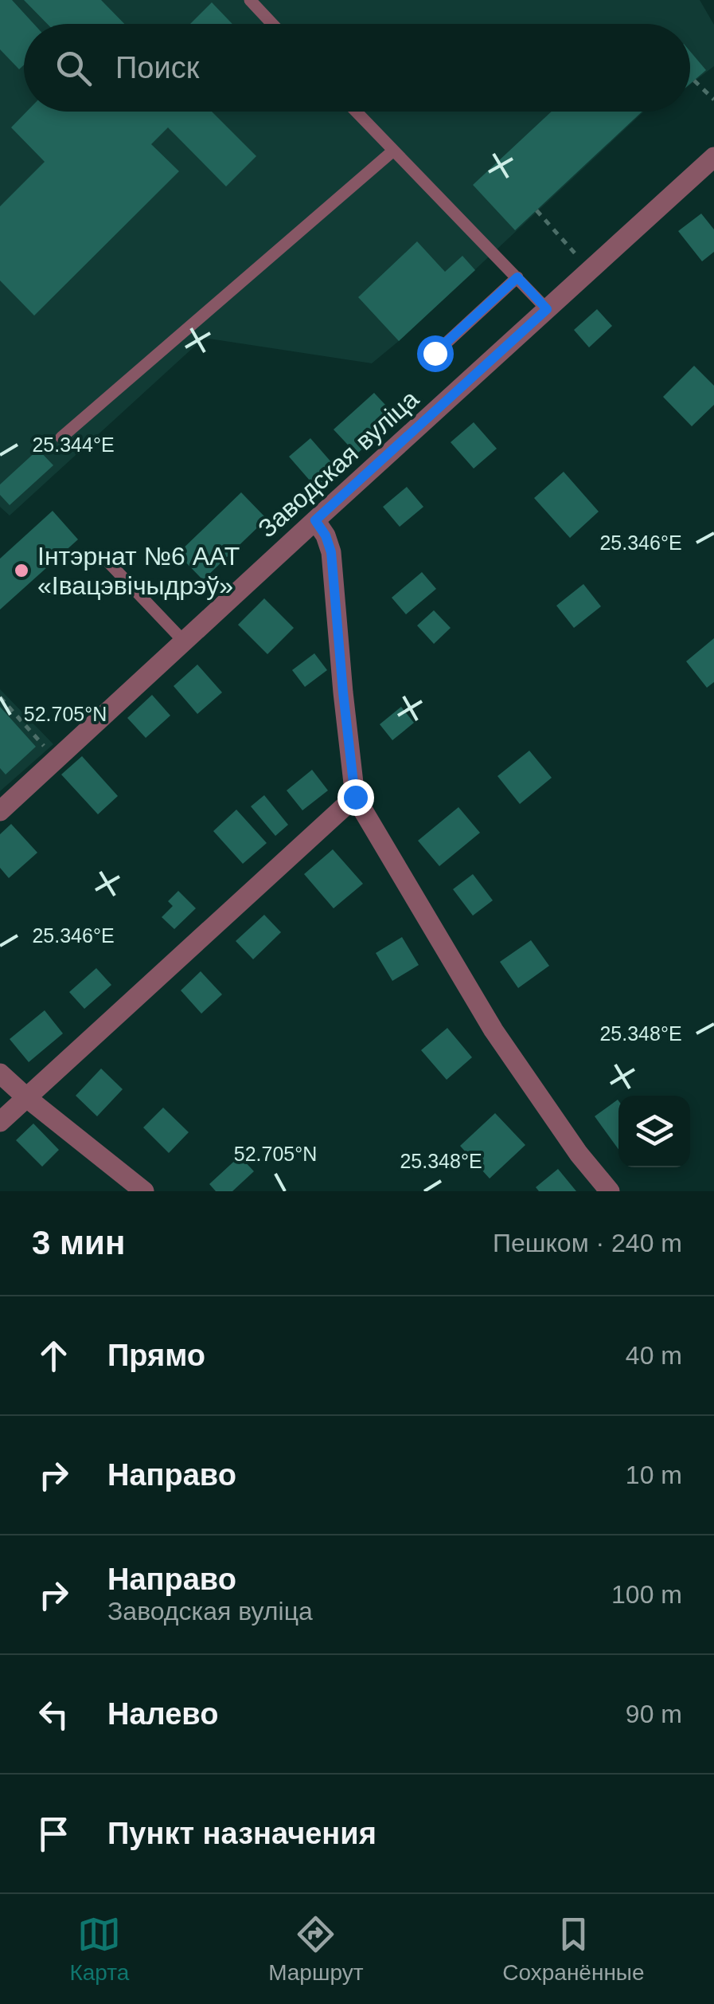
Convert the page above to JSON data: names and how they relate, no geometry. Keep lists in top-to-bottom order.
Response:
{
  "streets": {
    "street": ["Заводская вуліца"]
  },
  "places": ["Інтэрнат №6 ААТ «Івацэвічыдрэў»"],
  "page": {
    "search": "Поиск",
    "heading": ["3 мин", "Пешком · 240 m"],
    "list": [
      ["Прямо", "40 m"],
      ["Направо", "10 m"],
      ["Направо", "Заводская вуліца", "100 m"],
      ["Налево", "90 m"],
      "Пункт назначения"
    ],
    "nav": ["Карта", "Маршрут", "Сохранённые"]
  },
  "coordinates": [
    "25.344°E",
    "25.346°E",
    "52.705°N",
    "25.348°E"
  ]
}
